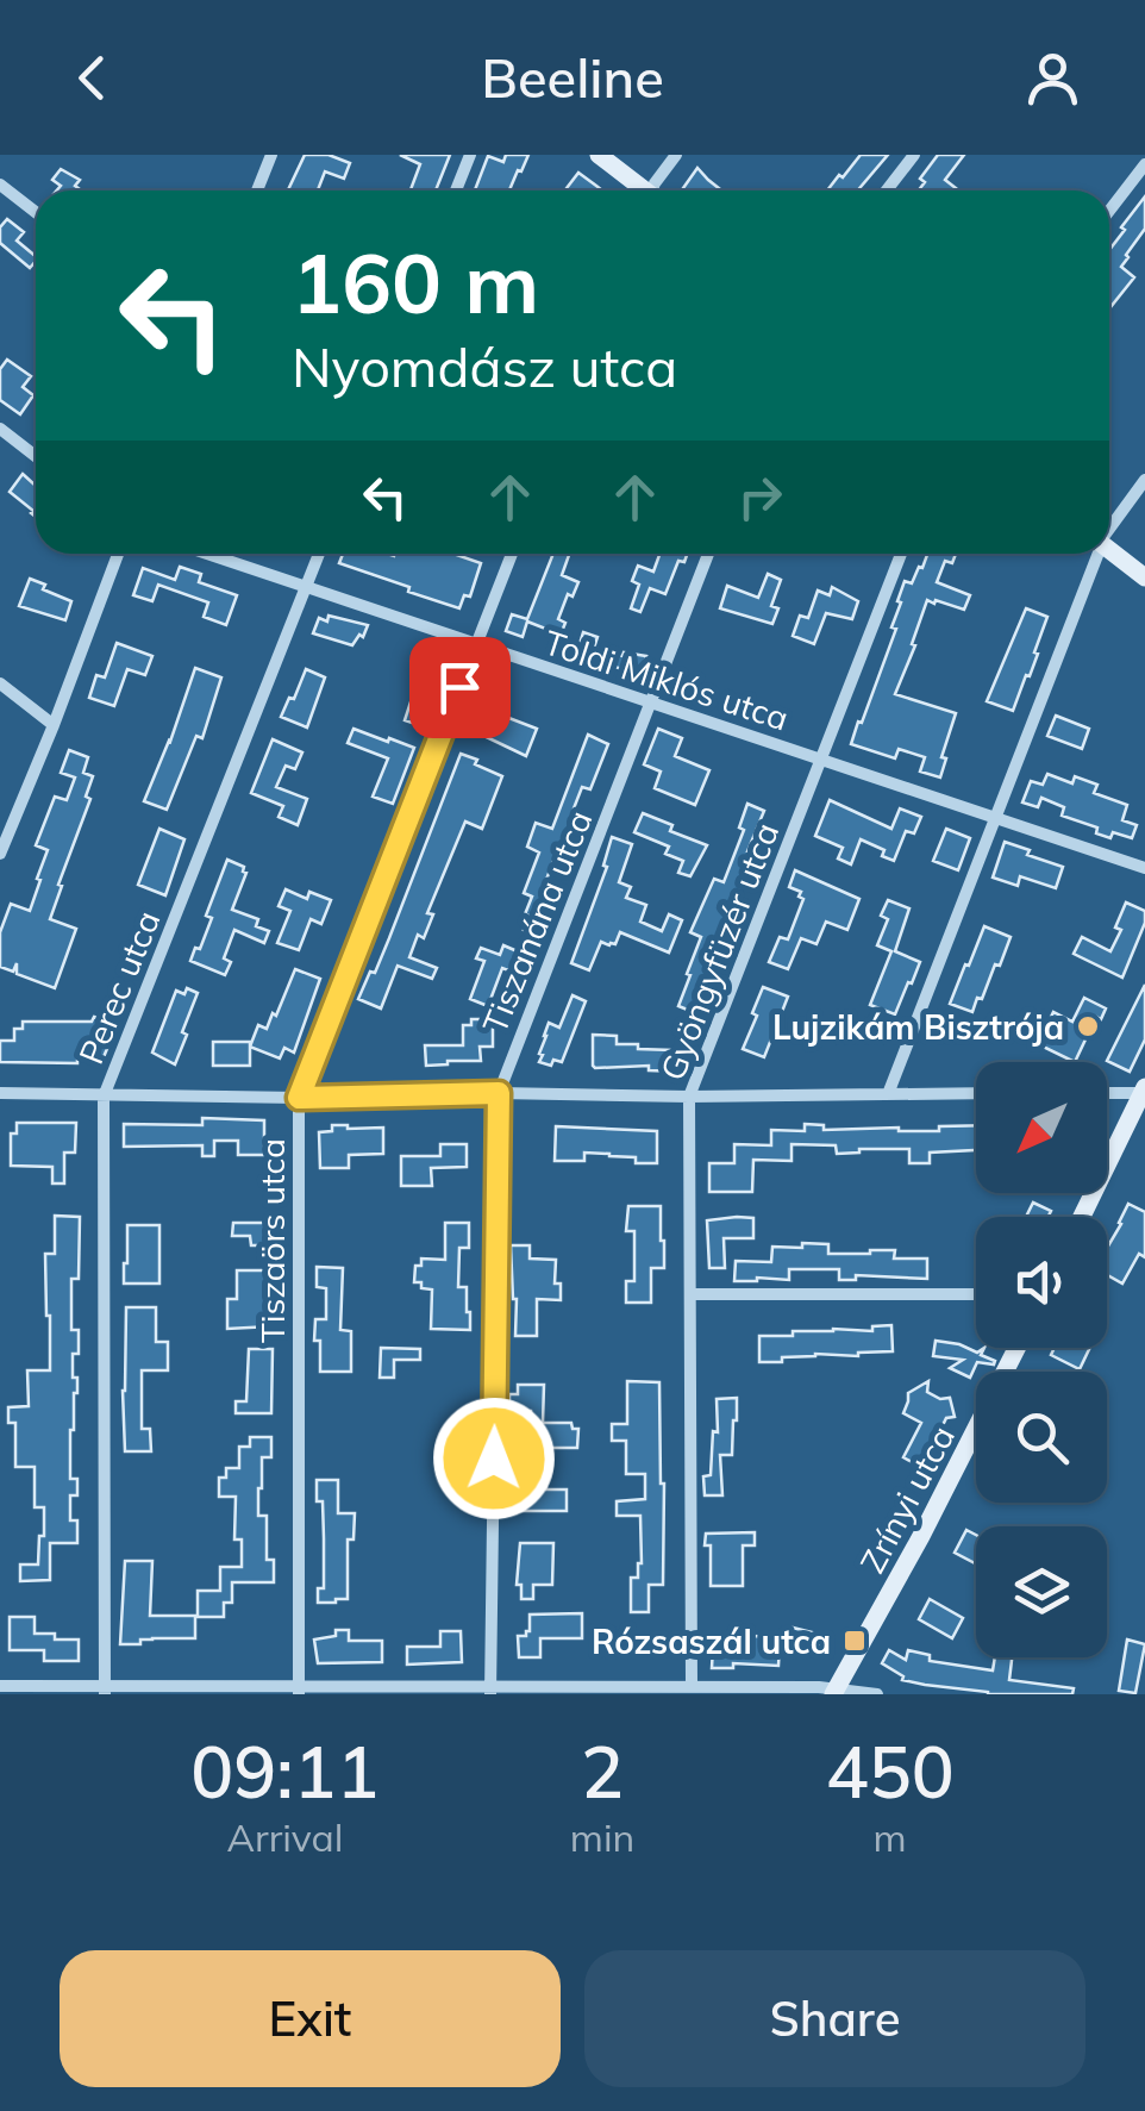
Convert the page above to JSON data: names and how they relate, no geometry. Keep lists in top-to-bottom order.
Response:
{
  "streets": {
    "main road": ["Zrínyi utca"],
    "street": [
      "Toldi Miklós utca",
      "Tiszanána utca",
      "Gyöngyfüzér utca",
      "Perec utca",
      "Tiszaörs utca"
    ]
  },
  "crossings": [
    ["Toldi Miklós utca", "Tiszanána utca"],
    ["Toldi Miklós utca", "Gyöngyfüzér utca"],
    ["Toldi Miklós utca", "Perec utca"],
    ["Toldi Miklós utca", "Tiszaörs utca"]
  ],
  "places": {
    "other": ["Lujzikám Bisztrója"],
    "transit": ["Rózsaszál utca"]
  },
  "north": "bottom left",
  "page": {
    "header": "Beeline",
    "turn": ["160 m", "Nyomdász utca"],
    "eta": [
      "09:11",
      "Arrival",
      "2",
      "min",
      "450",
      "m"
    ],
    "buttons": ["Exit", "Share"]
  }
}
